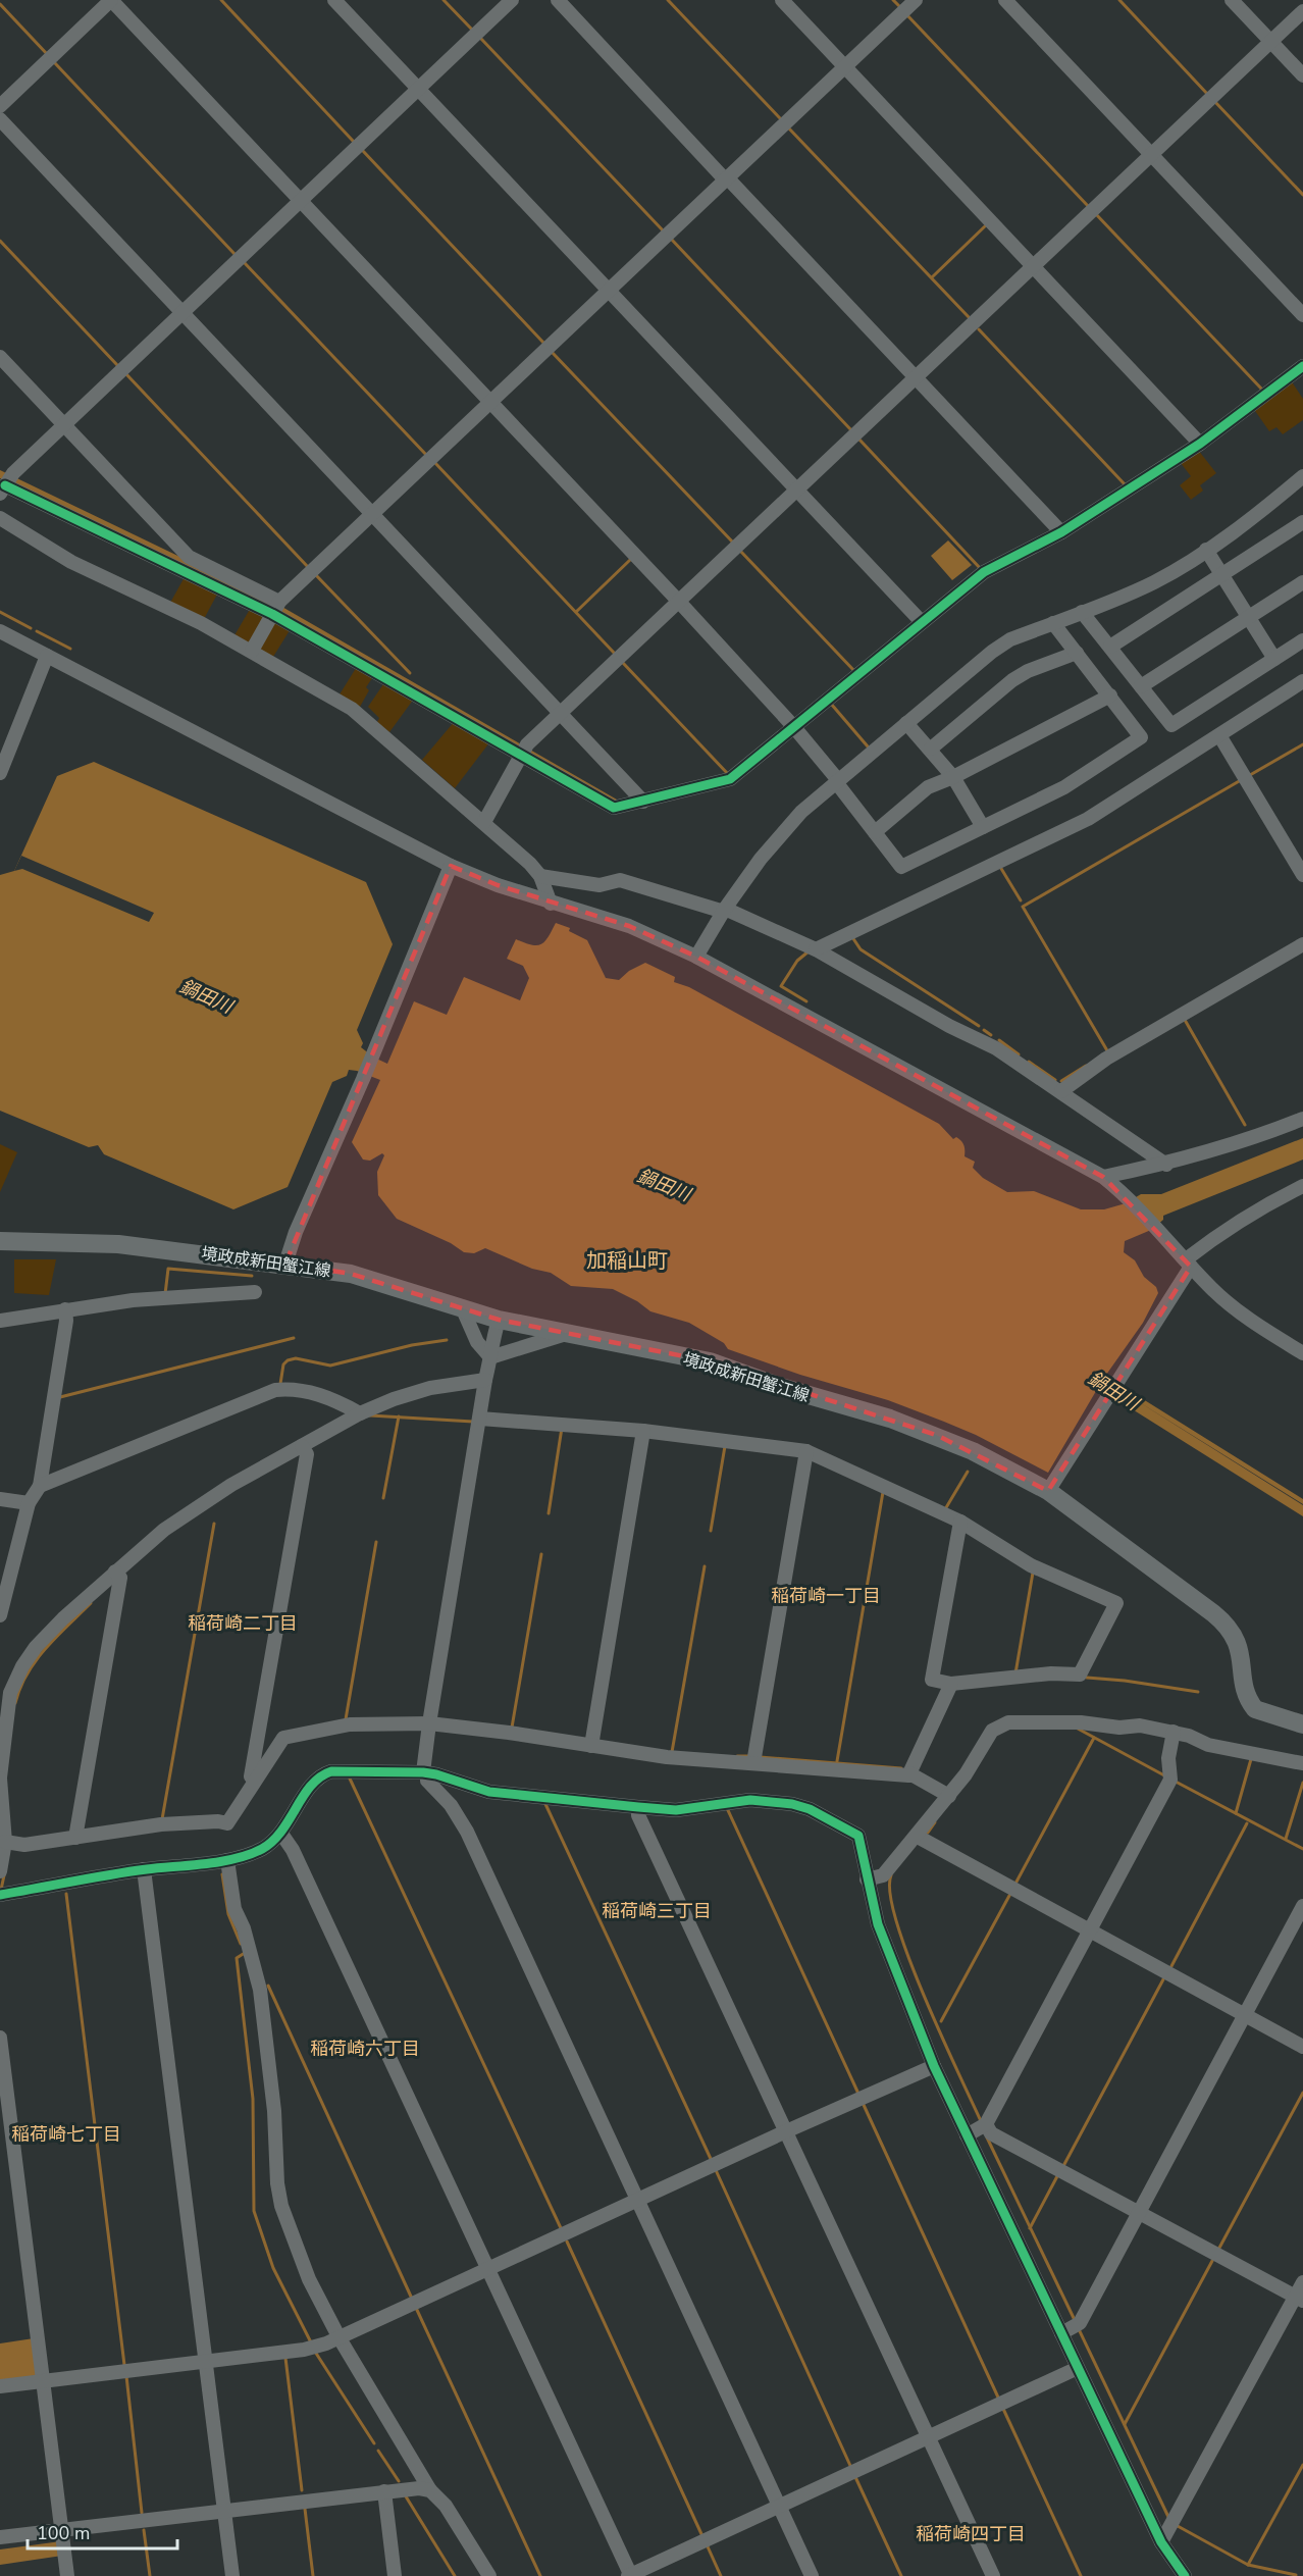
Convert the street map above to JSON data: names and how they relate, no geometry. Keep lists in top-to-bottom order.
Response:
{
  "streets": {
    "main road": ["境政成新田蟹江線"]
  },
  "districts": [
    "加稲山町",
    "稲荷崎一丁目",
    "稲荷崎二丁目",
    "稲荷崎三丁目",
    "稲荷崎六丁目",
    "稲荷崎七丁目",
    "稲荷崎四丁目"
  ],
  "water": ["鍋田川"],
  "scale_bar": "100 m"
}
